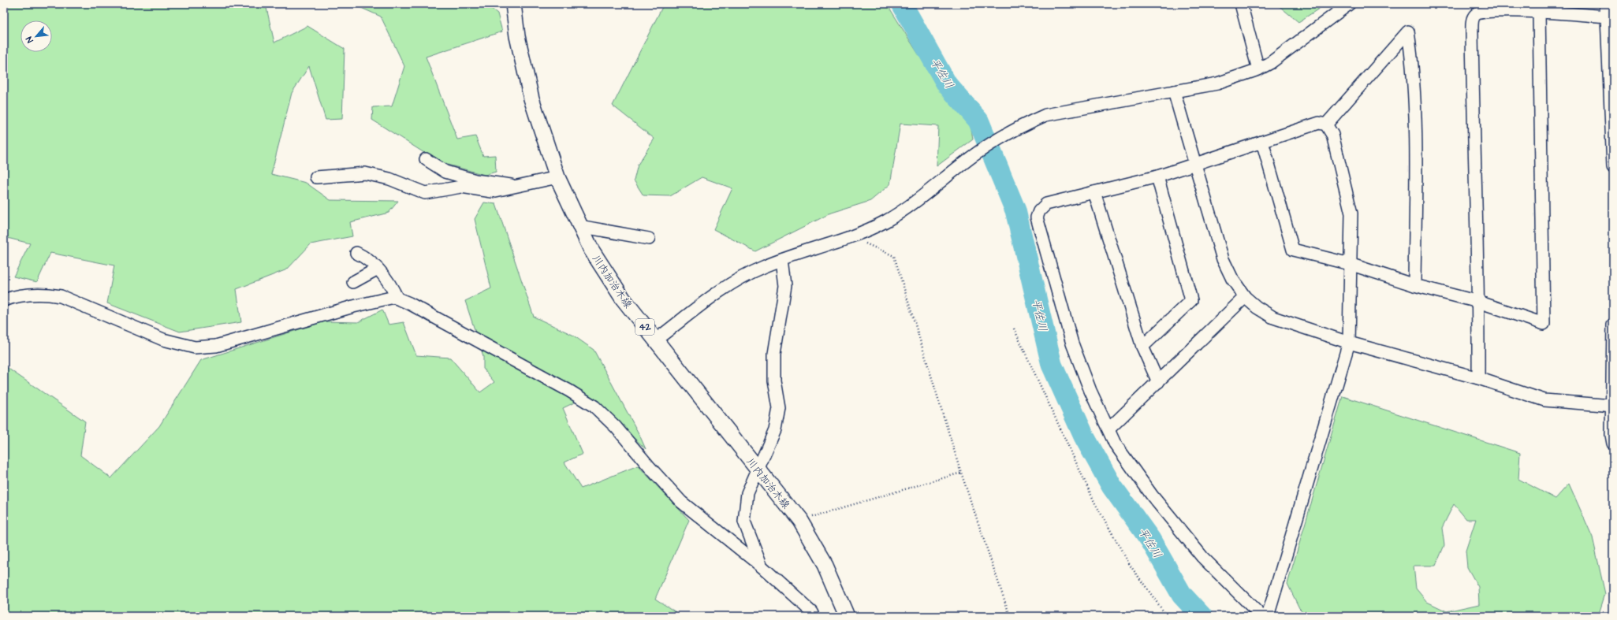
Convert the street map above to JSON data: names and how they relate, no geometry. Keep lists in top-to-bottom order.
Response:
{
  "streets": {
    "main road": ["川内加治木線", "42"]
  },
  "water": ["平佐川"],
  "north": "bottom left"
}
